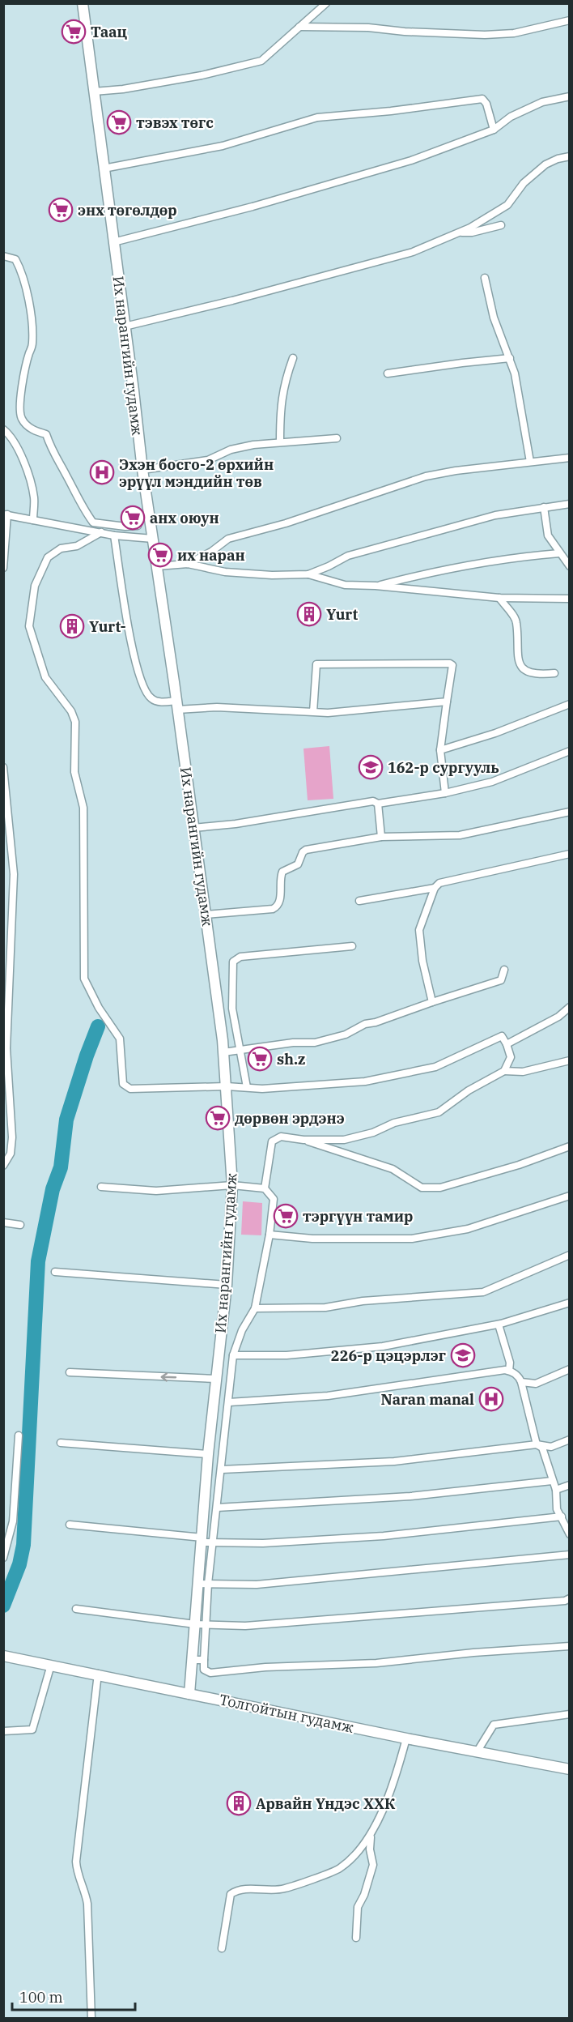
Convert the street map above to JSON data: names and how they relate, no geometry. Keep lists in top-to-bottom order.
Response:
{
  "streets": {
    "main road": ["Их нарангийн гудамж", "Толгойтын гудамж"]
  },
  "crossings": [
    ["Их нарангийн гудамж", "Толгойтын гудамж"]
  ],
  "places": {
    "supermarket": [
      "Таац",
      "тэвэх төгс",
      "энх төгөлдөр",
      "анх оюун",
      "их наран",
      "sh.z",
      "дөрвөн эрдэнэ",
      "тэргүүн тамир"
    ],
    "hospital": ["Эхэн босго-2 өрхийн эрүүл мэндийн төв", "Naran manal"],
    "building": ["Yurt", "Yurt-", "Арвайн Үндэс ХХК"],
    "school or university": ["162-р сургууль", "226-р цэцэрлэг"]
  },
  "scale_bar": "100 m"
}
